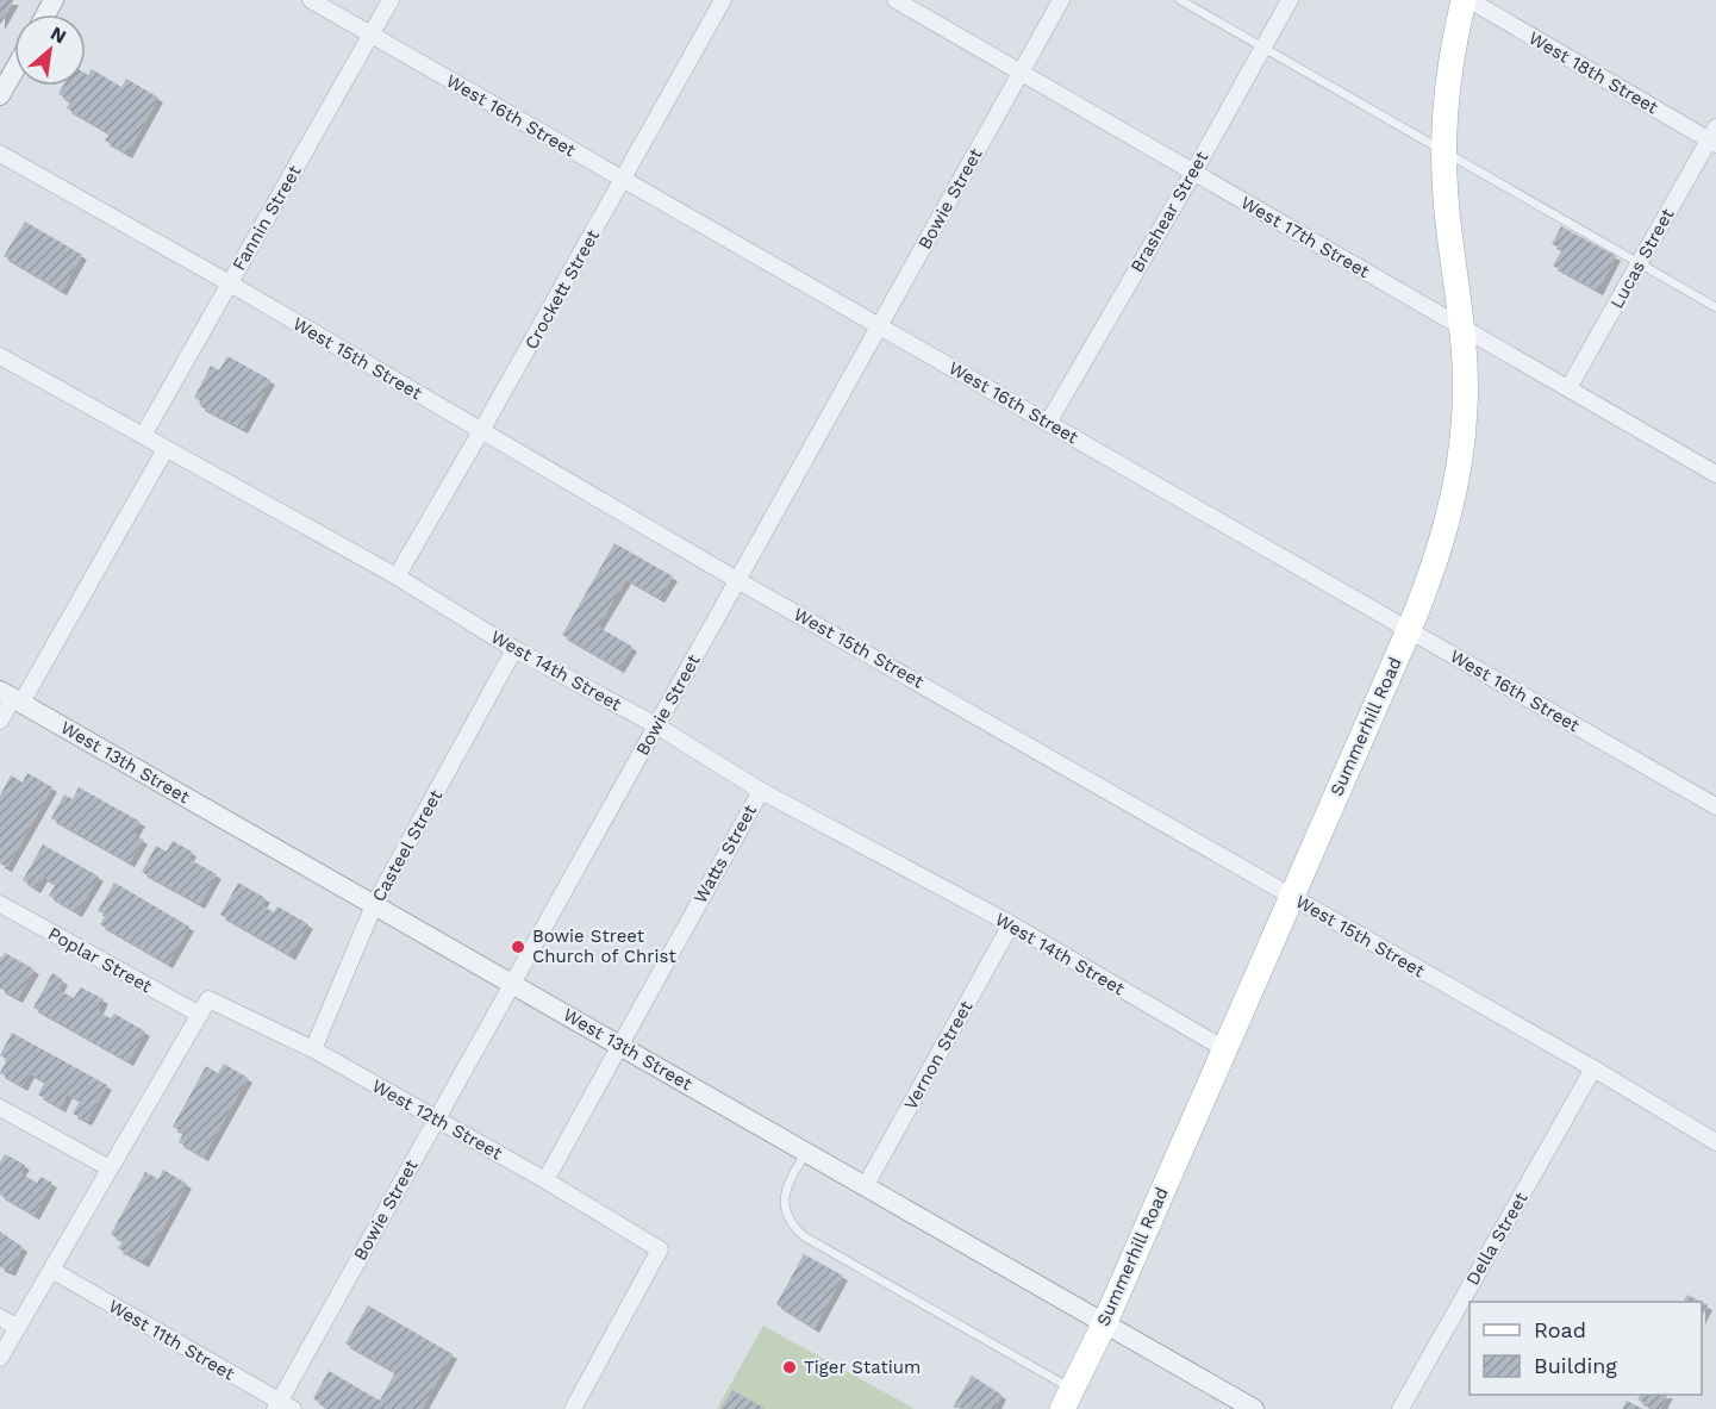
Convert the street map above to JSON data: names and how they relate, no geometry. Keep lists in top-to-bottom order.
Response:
{
  "streets": {
    "main road": ["Summerhill Road"],
    "street": [
      "West 18th Street",
      "West 16th Street",
      "Bowie Street",
      "Brashear Street",
      "Fannin Street",
      "West 17th Street",
      "Lucas Street",
      "Crockett Street",
      "West 15th Street",
      "West 14th Street",
      "West 13th Street",
      "Casteel Street",
      "Watts Street",
      "Poplar Street",
      "Vernon Street",
      "West 12th Street",
      "Della Street",
      "West 11th Street"
    ]
  },
  "crossings": [
    ["West 18th Street", "Lucas Street"],
    ["West 16th Street", "Bowie Street"],
    ["West 16th Street", "Brashear Street"],
    ["West 16th Street", "Fannin Street"],
    ["West 16th Street", "Crockett Street"],
    ["West 16th Street", "Summerhill Road"],
    ["Bowie Street", "West 17th Street"],
    ["Bowie Street", "West 15th Street"],
    ["Bowie Street", "West 14th Street"],
    ["Bowie Street", "West 13th Street"],
    ["Bowie Street", "West 12th Street"],
    ["Bowie Street", "West 11th Street"],
    ["Brashear Street", "West 17th Street"],
    ["Fannin Street", "West 15th Street"],
    ["Fannin Street", "West 14th Street"],
    ["West 17th Street", "Lucas Street"],
    ["West 17th Street", "Summerhill Road"],
    ["Crockett Street", "West 15th Street"],
    ["Crockett Street", "West 14th Street"],
    ["West 15th Street", "Summerhill Road"],
    ["West 15th Street", "Della Street"],
    ["West 14th Street", "Summerhill Road"],
    ["West 14th Street", "Casteel Street"],
    ["West 14th Street", "Watts Street"],
    ["West 14th Street", "Vernon Street"],
    ["Summerhill Road", "West 13th Street"],
    ["West 13th Street", "Casteel Street"],
    ["West 13th Street", "Watts Street"],
    ["West 13th Street", "Vernon Street"],
    ["Casteel Street", "West 12th Street"],
    ["Watts Street", "West 12th Street"],
    ["Poplar Street", "West 12th Street"]
  ],
  "places": ["Bowie Street Church of Christ", "Tiger Statium"],
  "legend": ["Road", "Building"],
  "north": "top right"
}
